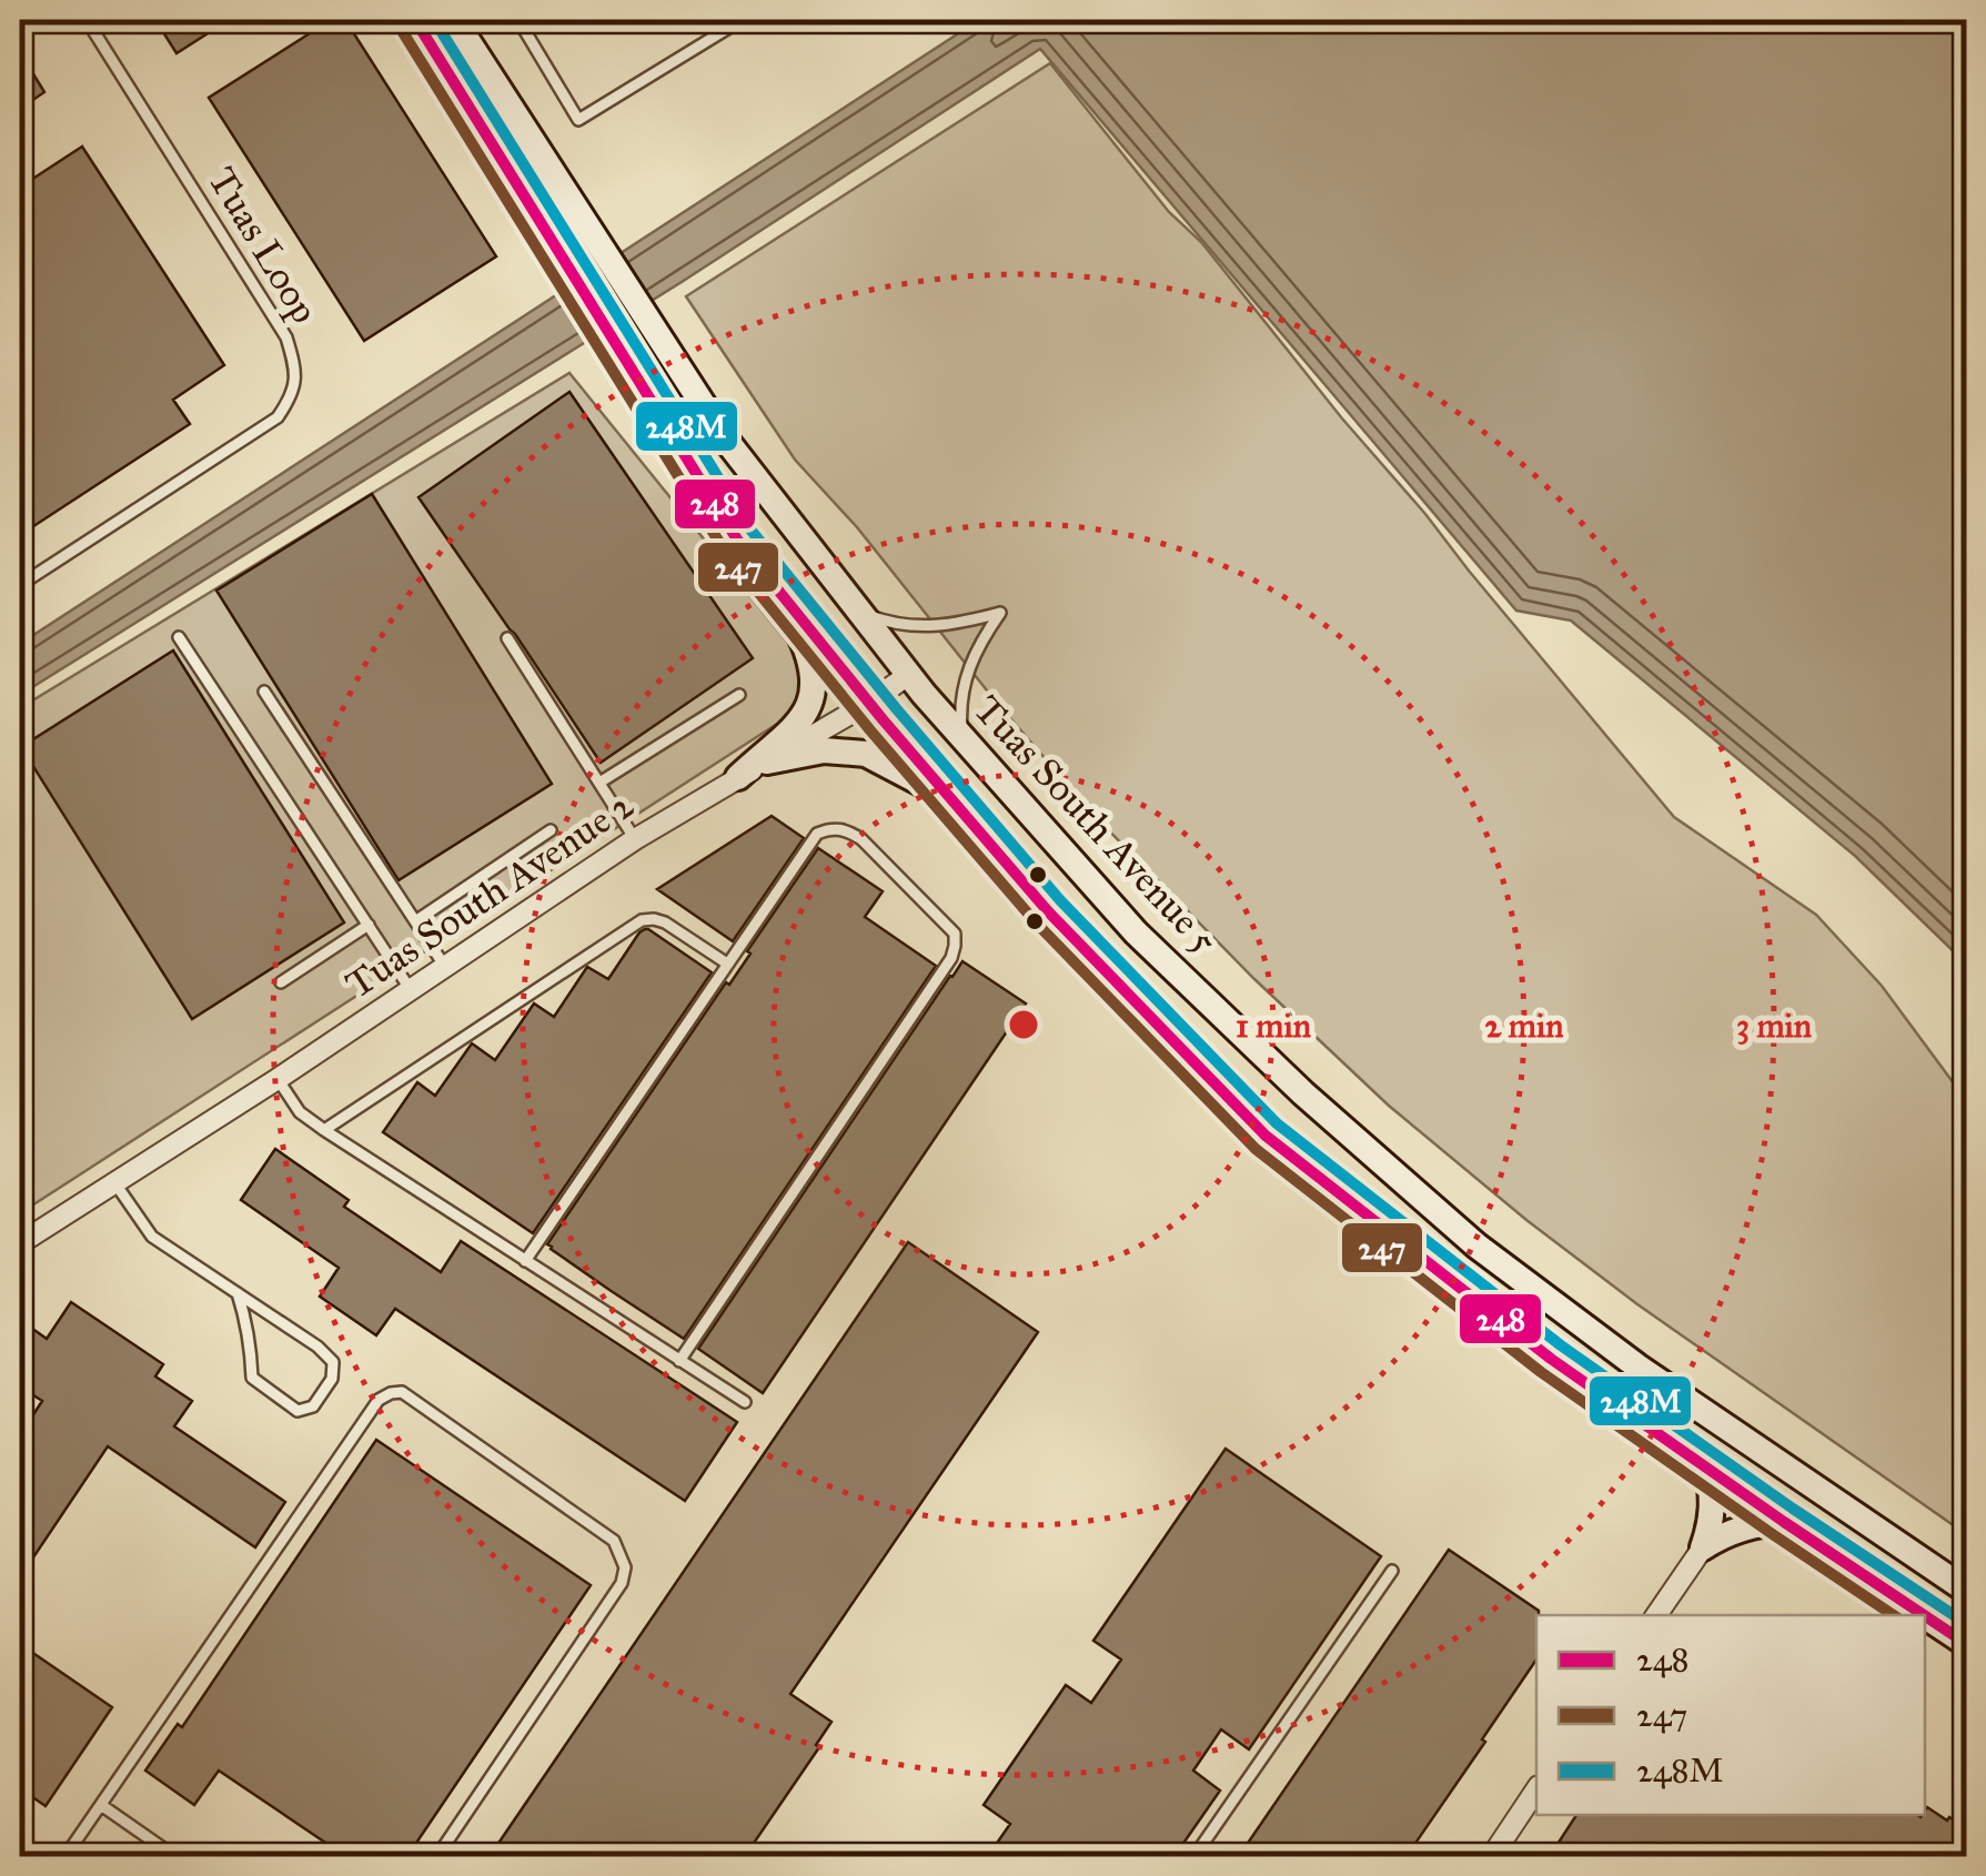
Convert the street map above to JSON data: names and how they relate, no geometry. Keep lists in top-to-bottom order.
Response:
{
  "streets": {
    "street": ["Tuas South Avenue 5", "Tuas South Avenue 2"],
    "lane": ["Tuas Loop"]
  },
  "crossings": [
    ["Tuas South Avenue 5", "Tuas South Avenue 2"]
  ],
  "lines": ["transit line 248", "transit line 248M", "transit line 247"],
  "legend": ["248", "247", "248M"],
  "rings": ["1 min", "2 min", "3 min"]
}
